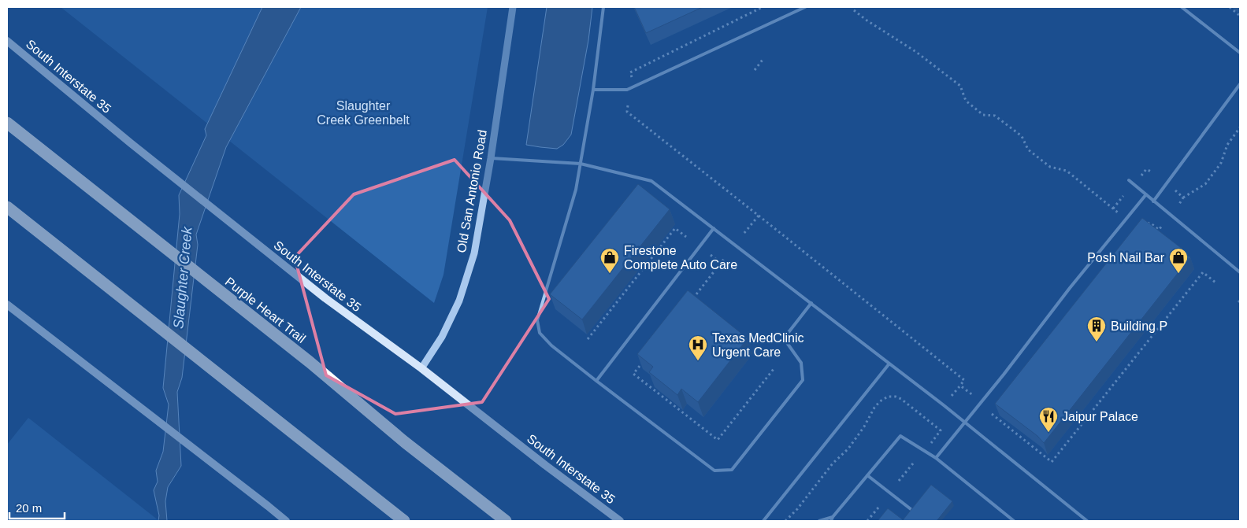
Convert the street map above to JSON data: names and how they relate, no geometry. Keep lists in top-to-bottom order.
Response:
{
  "streets": {
    "highway": ["Purple Heart Trail"],
    "main road": ["South Interstate 35"],
    "street": ["Old San Antonio Road"]
  },
  "crossings": [
    ["South Interstate 35", "Old San Antonio Road"]
  ],
  "water": ["Slaughter Creek"],
  "parks": ["Slaughter Creek Greenbelt"],
  "places": {
    "shop": ["Firestone Complete Auto Care", "Posh Nail Bar"],
    "building": ["Building P"],
    "hospital": ["Texas MedClinic Urgent Care"],
    "restaurant": ["Jaipur Palace"]
  },
  "scale_bar": "20 m"
}
